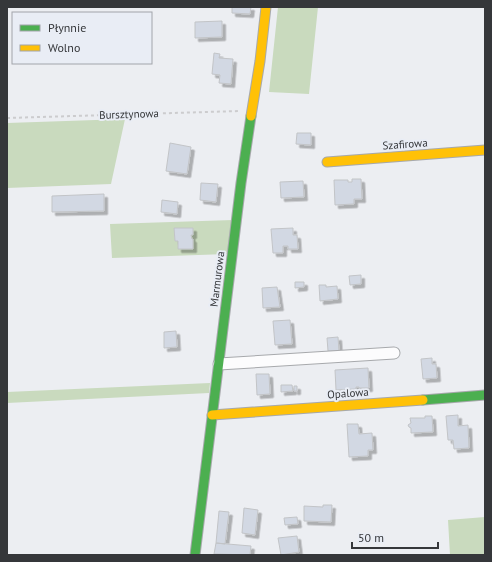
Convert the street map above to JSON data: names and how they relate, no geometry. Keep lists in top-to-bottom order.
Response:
{
  "streets": {
    "street": ["Szafirowa", "Marmurowa", "Opalowa"],
    "path": ["Bursztynowa"]
  },
  "crossings": [
    ["Bursztynowa", "Marmurowa"],
    ["Marmurowa", "Opalowa"]
  ],
  "legend": ["Płynnie", "Wolno"],
  "scale_bar": "50 m"
}
